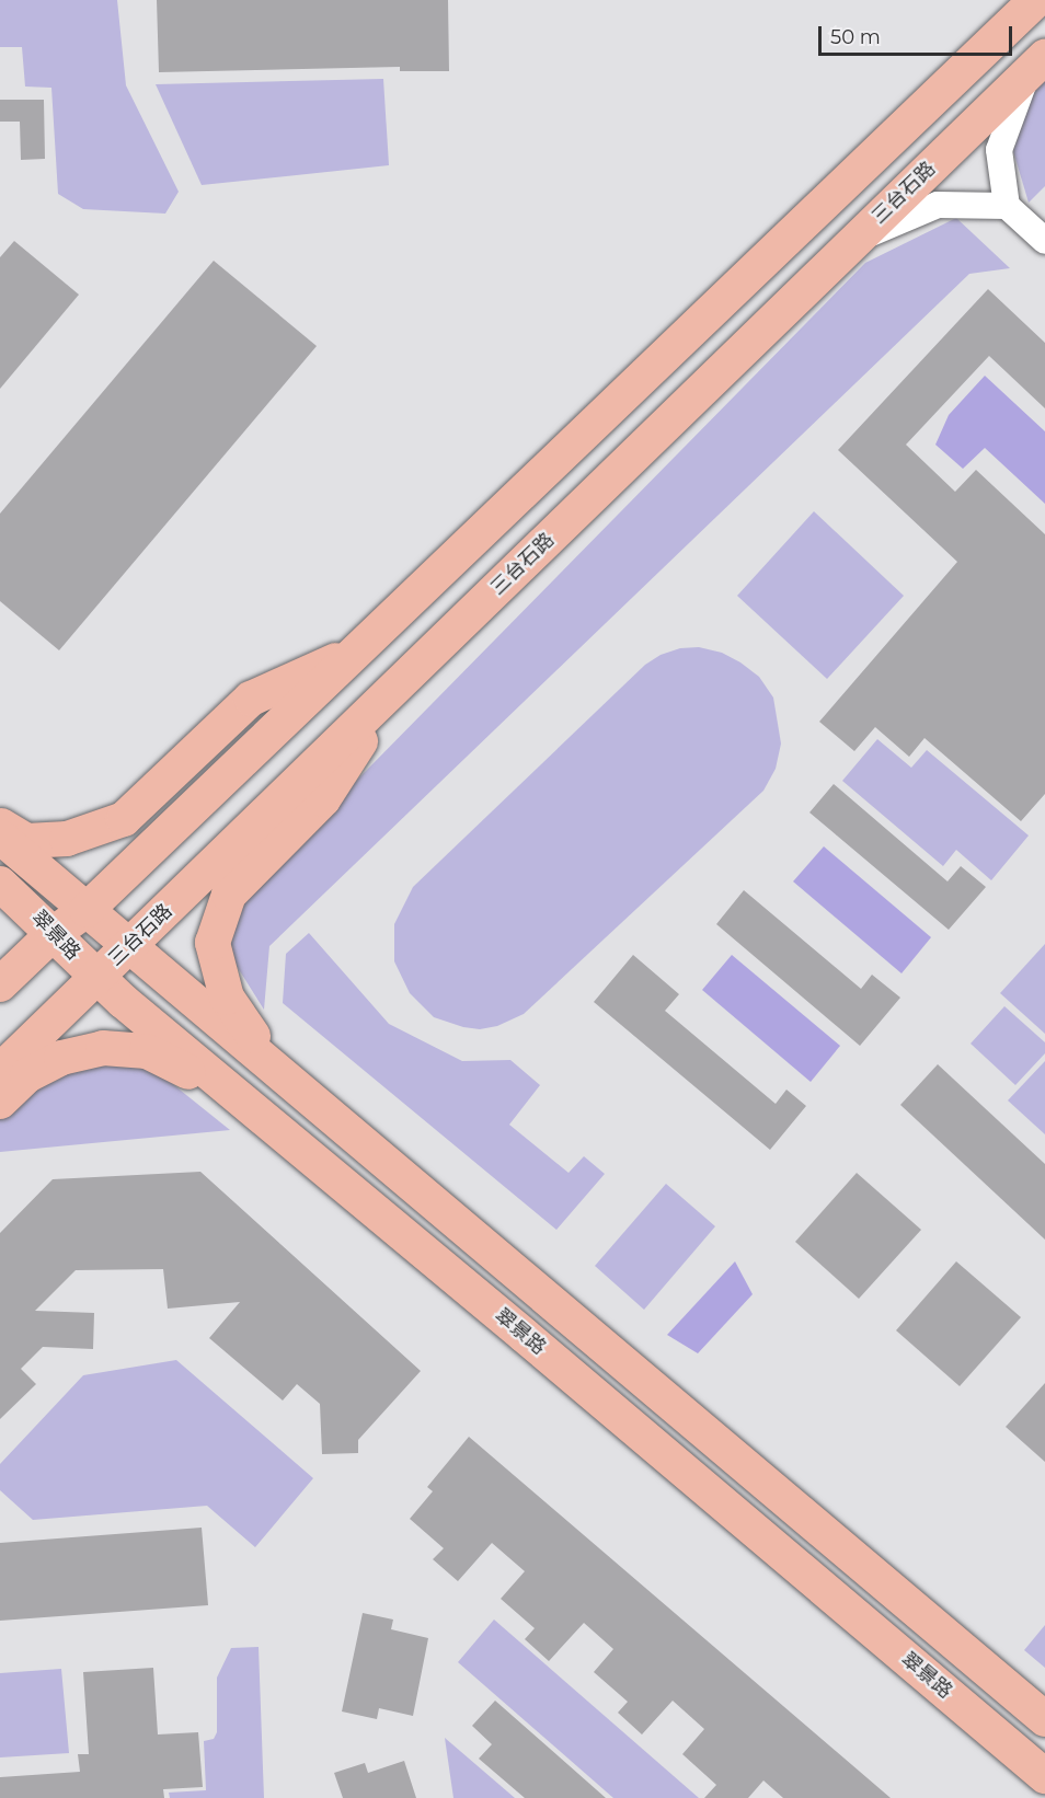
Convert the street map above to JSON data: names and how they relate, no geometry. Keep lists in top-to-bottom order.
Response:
{
  "streets": {
    "main road": ["三台石路", "翠景路"]
  },
  "crossings": [
    ["三台石路", "翠景路"]
  ],
  "scale_bar": "50 m"
}
